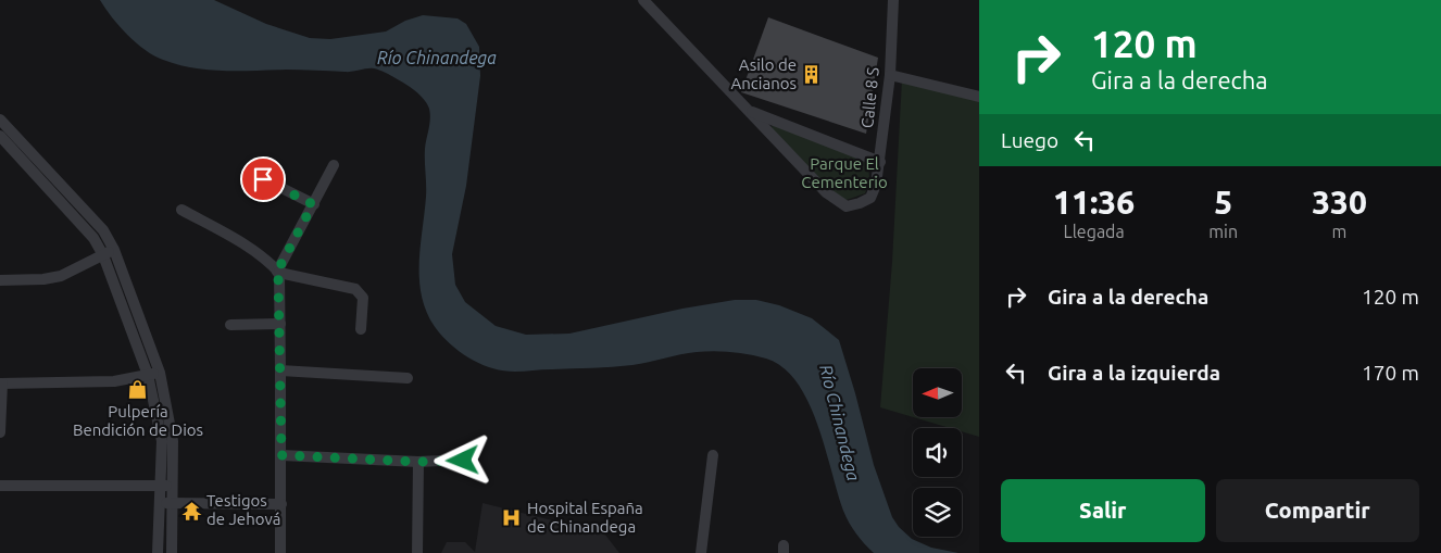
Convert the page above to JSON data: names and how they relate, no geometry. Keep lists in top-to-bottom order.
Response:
{
  "streets": {
    "street": ["Calle 8 S"]
  },
  "water": ["Río Chinandega"],
  "parks": ["Parque El Cementerio"],
  "places": {
    "building": ["Asilo de Ancianos"],
    "shop": ["Pulpería Bendición de Dios"],
    "temple": ["Testigos de Jehová"],
    "hospital": ["Hospital España de Chinandega"]
  },
  "north": "left",
  "page": {
    "turn": ["120 m", "Gira a la derecha"],
    "then": "Luego",
    "eta": [
      "11:36",
      "Llegada",
      "5",
      "min",
      "330",
      "m"
    ],
    "list": [
      {
        "name": "Gira a la derecha",
        "value": "120 m"
      },
      {
        "name": "Gira a la izquierda",
        "value": "170 m"
      }
    ],
    "buttons": ["Salir", "Compartir"]
  }
}
